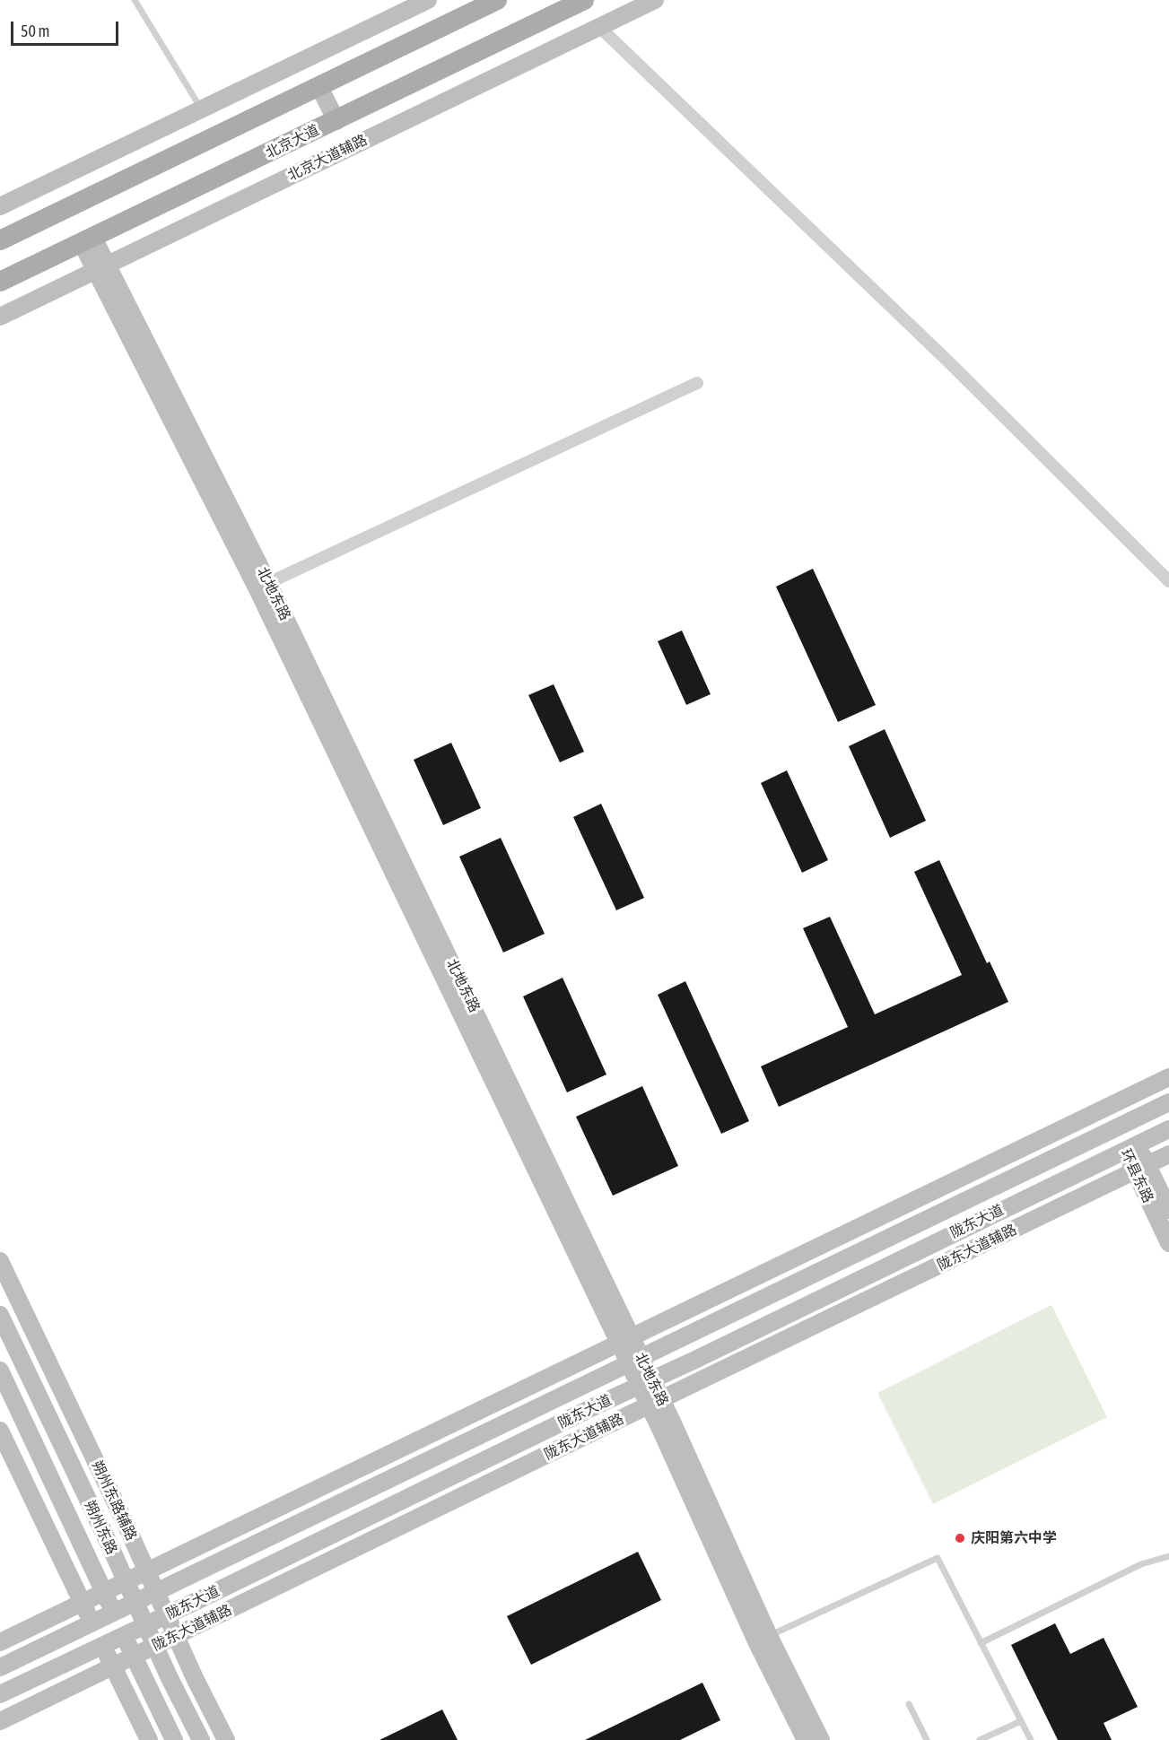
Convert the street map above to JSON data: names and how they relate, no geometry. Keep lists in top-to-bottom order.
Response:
{
  "streets": {
    "main road": ["北京大道"],
    "street": [
      "北京大道辅路",
      "北地东路",
      "环县东路",
      "陇东大道",
      "陇东大道辅路",
      "朔州东路辅路",
      "朔州东路"
    ]
  },
  "crossings": [
    ["北京大道", "北地东路"],
    ["北京大道辅路", "北地东路"],
    ["北地东路", "陇东大道"],
    ["北地东路", "陇东大道辅路"],
    ["环县东路", "陇东大道"],
    ["环县东路", "陇东大道辅路"],
    ["陇东大道", "朔州东路辅路"],
    ["陇东大道", "朔州东路"],
    ["陇东大道辅路", "朔州东路辅路"],
    ["陇东大道辅路", "朔州东路"]
  ],
  "places": ["庆阳第六中学"],
  "scale_bar": "50 m"
}
